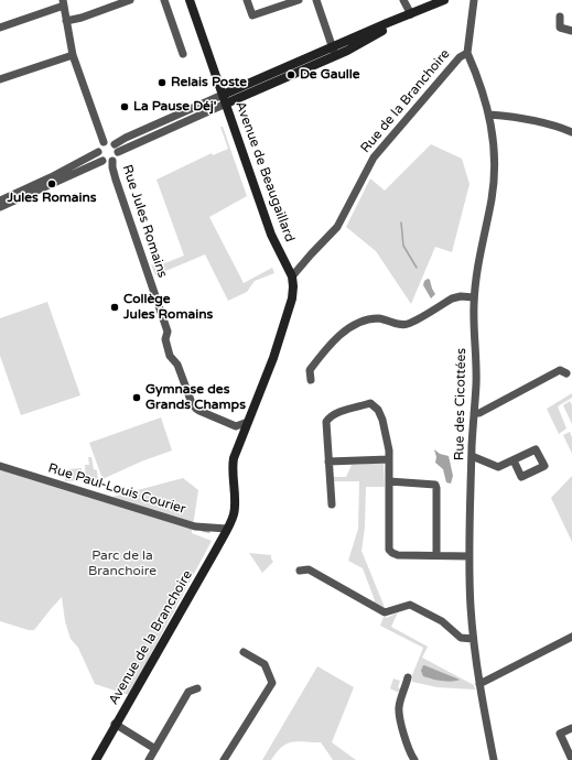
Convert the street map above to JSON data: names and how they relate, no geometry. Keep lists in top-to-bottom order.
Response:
{
  "streets": {
    "main road": ["Avenue de Beaugaillard", "Avenue de la Branchoire"],
    "street": [
      "Rue de la Branchoire",
      "Rue Jules Romains",
      "Rue des Cicottées",
      "Rue Paul-Louis Courier"
    ]
  },
  "crossings": [
    ["Rue de la Branchoire", "Avenue de Beaugaillard"],
    ["Rue de la Branchoire", "Rue des Cicottées"],
    ["Rue Paul-Louis Courier", "Avenue de la Branchoire"]
  ],
  "parks": ["Parc de la Branchoire"],
  "places": [
    "De Gaulle",
    "Relais Poste",
    "La Pause Déj'",
    "Jules Romains",
    "Collège Jules Romains",
    "Gymnase des Grands Champs"
  ]
}
